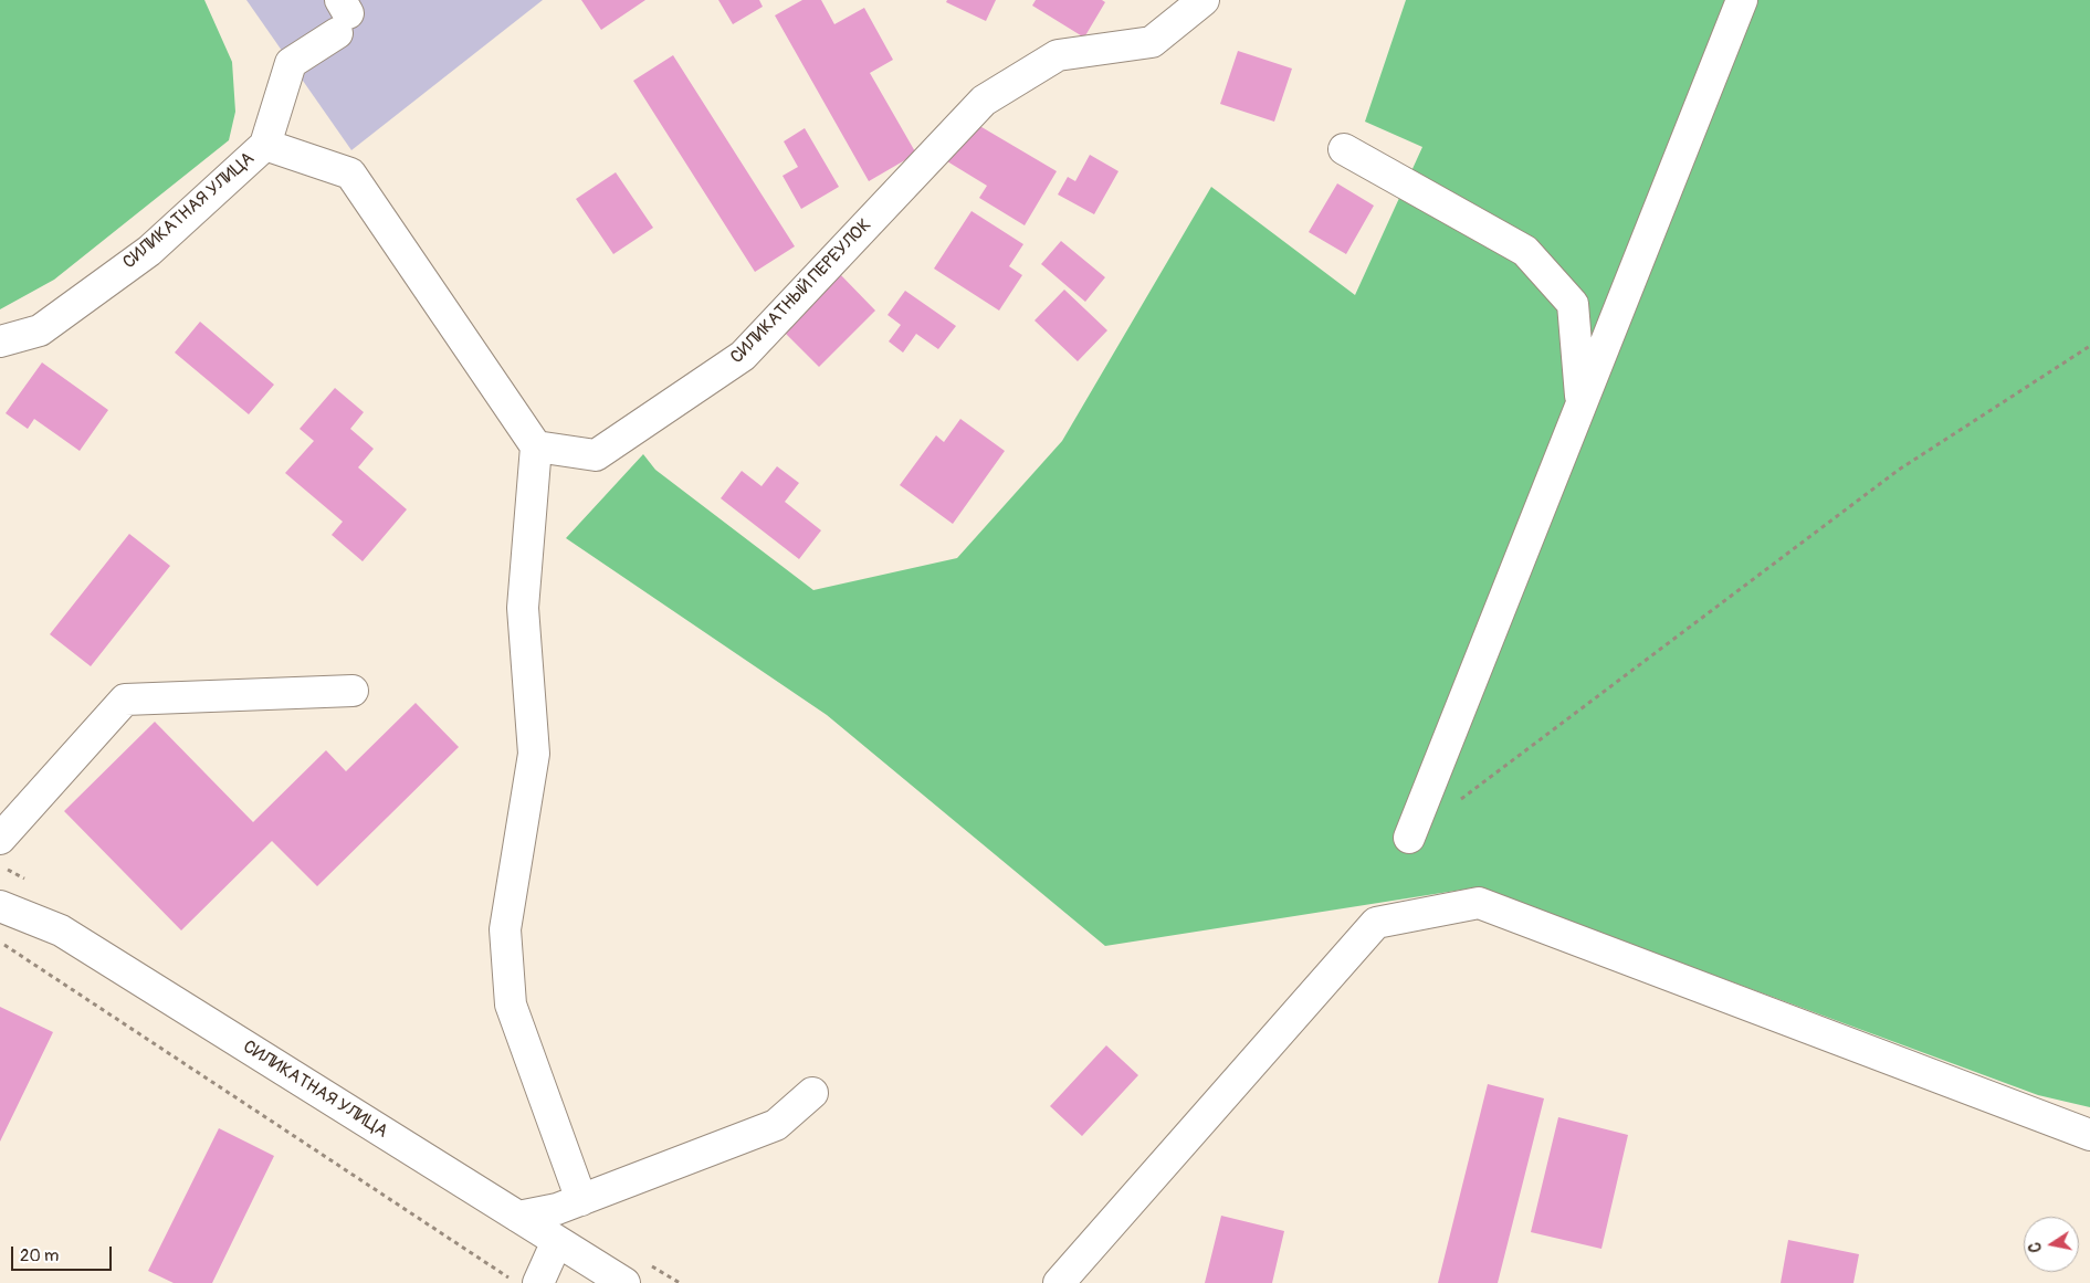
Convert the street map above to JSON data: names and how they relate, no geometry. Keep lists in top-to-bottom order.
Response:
{
  "streets": {
    "street": ["СИЛИКАТНАЯ УЛИЦА", "СИЛИКАТНЫЙ ПЕРЕУЛОК"]
  },
  "scale_bar": "20 m",
  "north": "left"
}
